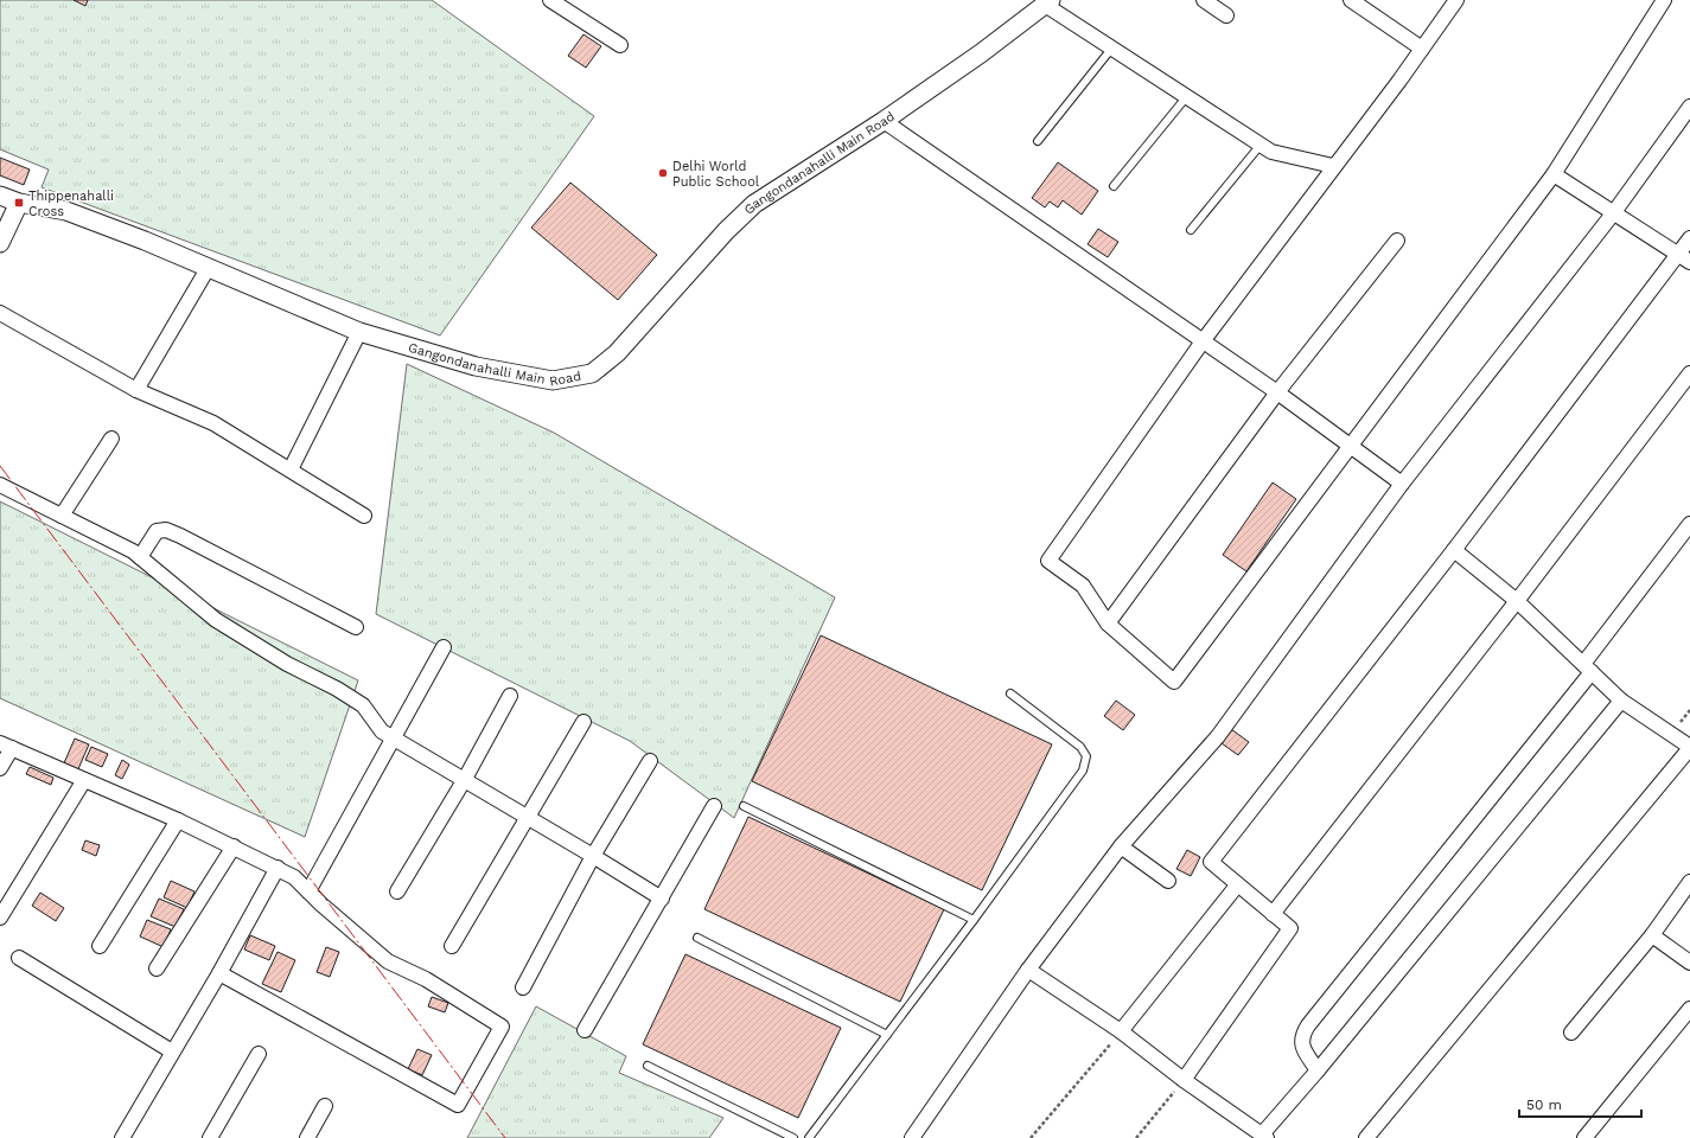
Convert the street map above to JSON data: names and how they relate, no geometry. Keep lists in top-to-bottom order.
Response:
{
  "streets": {
    "street": ["Gangondanahalli Main Road"]
  },
  "places": {
    "other": ["Delhi World Public School"],
    "transit": ["Thippenahalli Cross"]
  },
  "scale_bar": "50 m"
}
